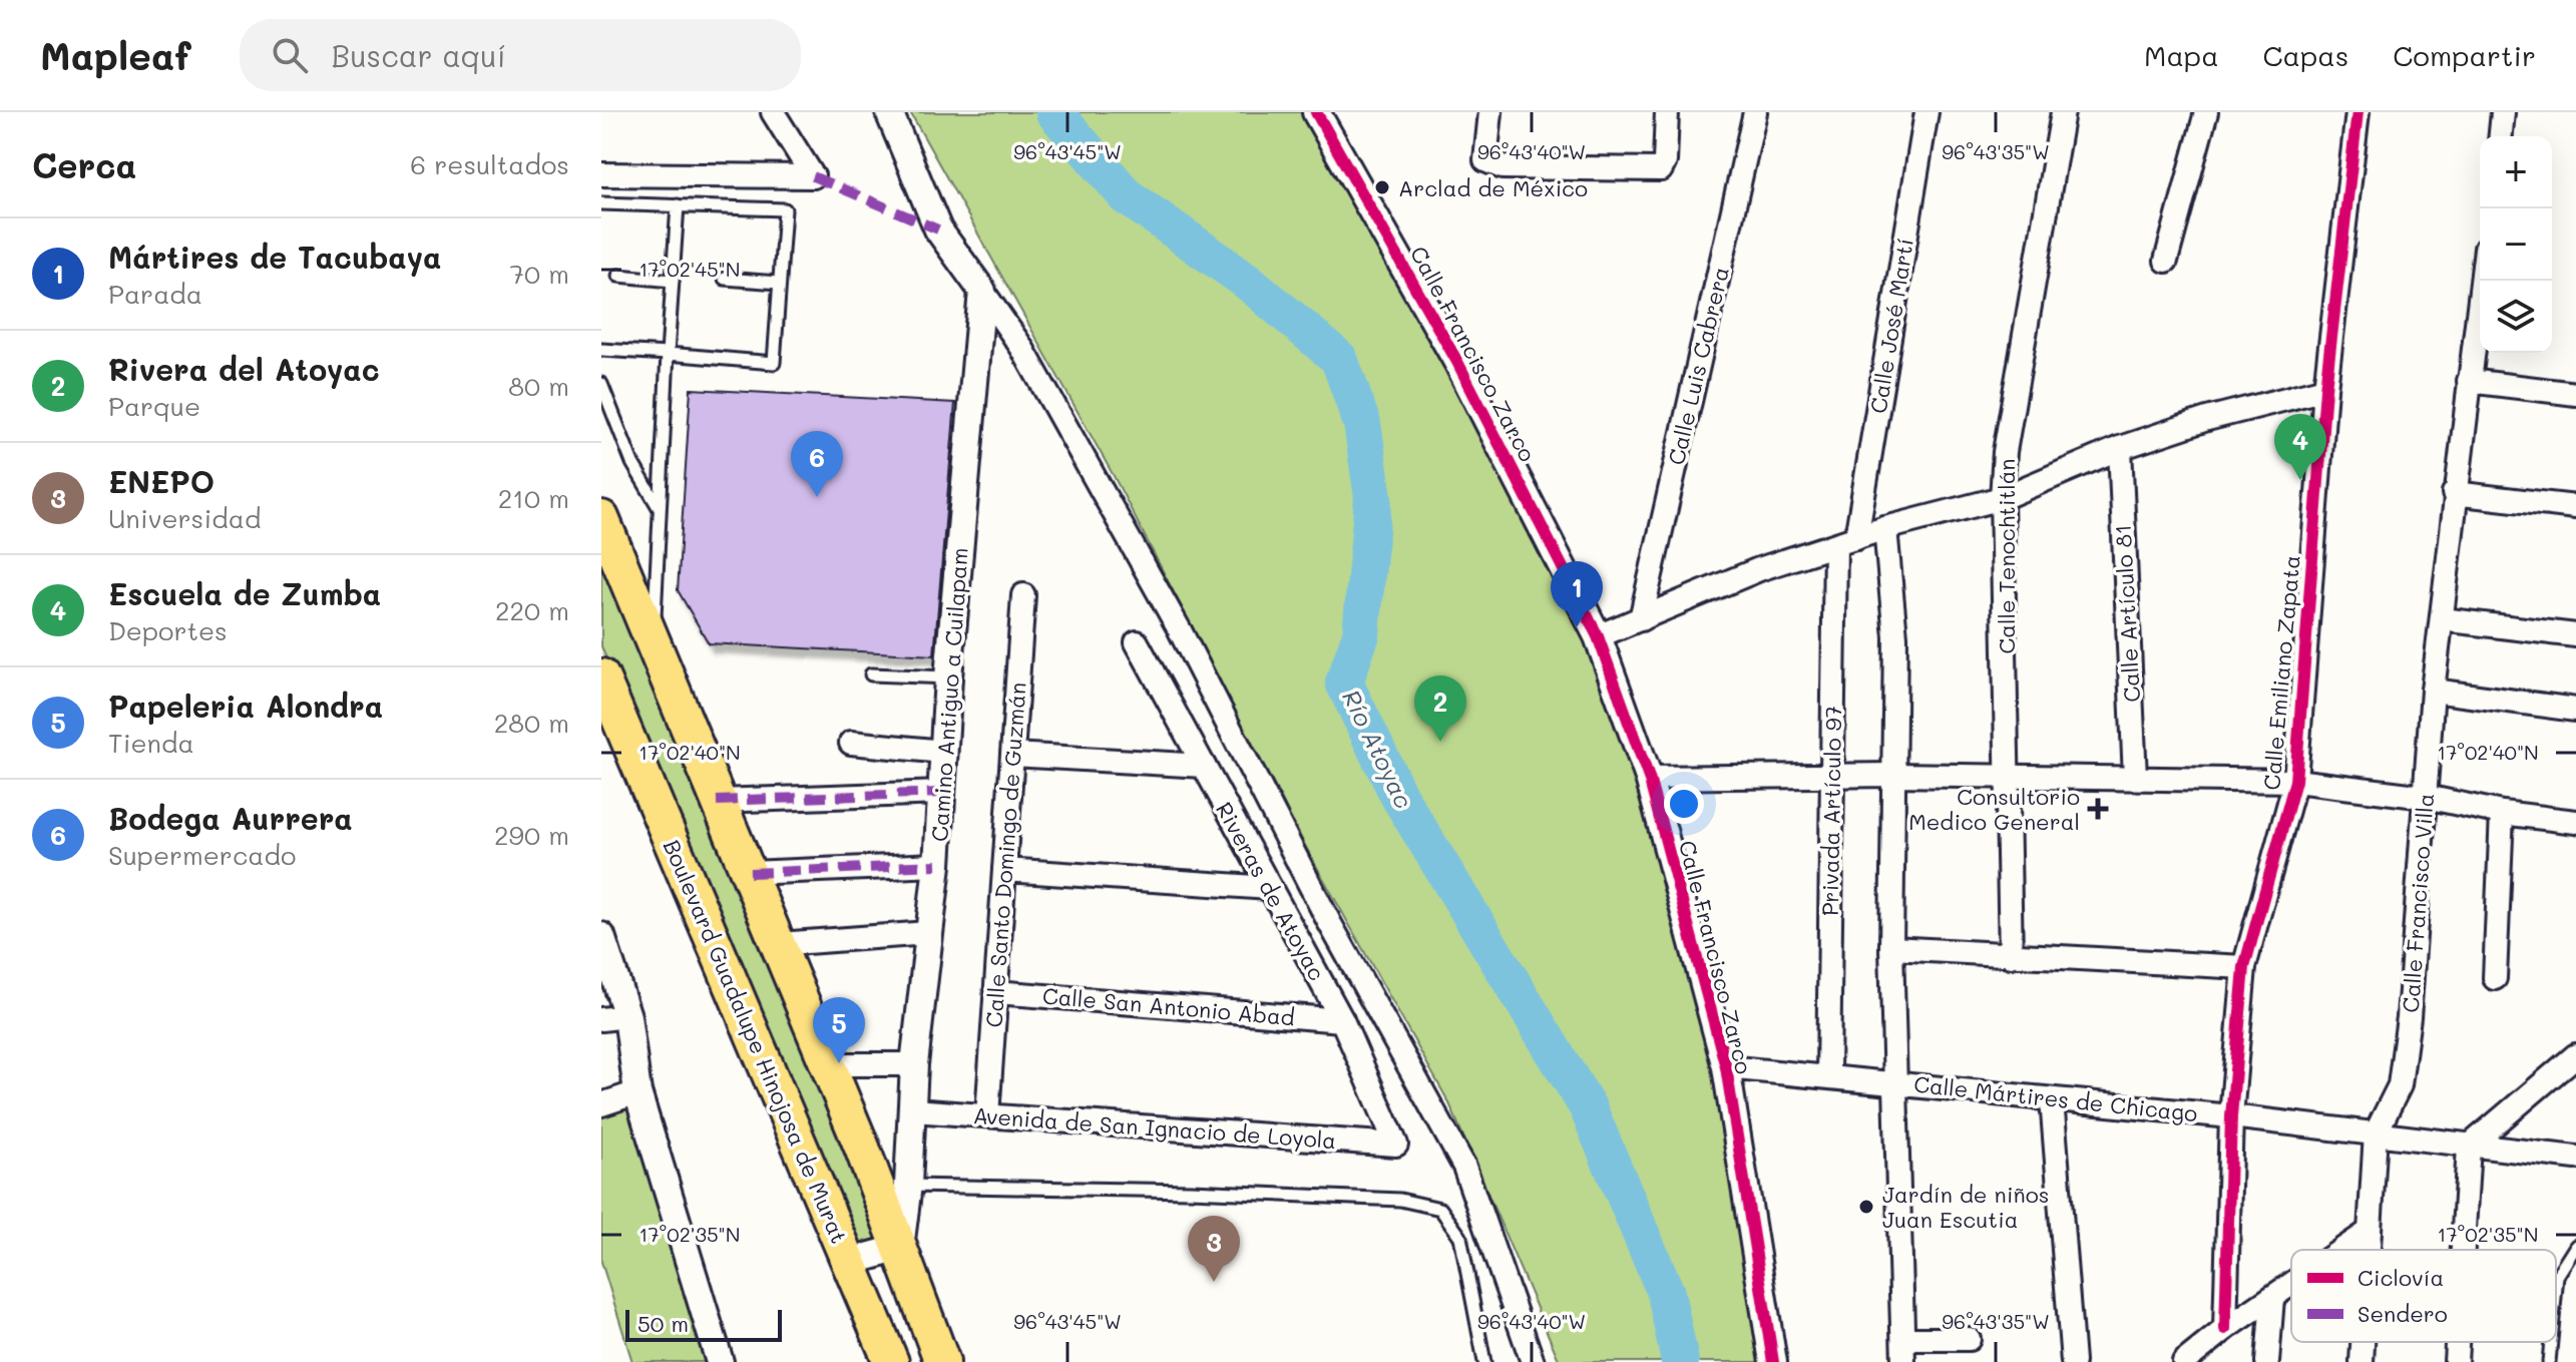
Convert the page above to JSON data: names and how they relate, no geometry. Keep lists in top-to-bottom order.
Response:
{
  "streets": {
    "main road": ["Boulevard Guadalupe Hinojosa de Murat"],
    "street": [
      "Calle José Martí",
      "Calle Francisco Zarco",
      "Calle Luis Cabrera",
      "Calle Tenochtitlán",
      "Calle Artículo 81",
      "Calle Emiliano Zapata",
      "Camino Antiguo a Cuilapam",
      "Privada Artículo 97",
      "Calle Santo Domingo de Guzmán",
      "Riveras de Atoyac",
      "Calle Francisco Villa",
      "Calle San Antonio Abad",
      "Calle Mártires de Chicago",
      "Avenida de San Ignacio de Loyola"
    ]
  },
  "crossings": [
    ["Calle José Martí", "Privada Artículo 97"],
    ["Calle Francisco Zarco", "Calle Mártires de Chicago"],
    ["Calle Emiliano Zapata", "Calle Mártires de Chicago"],
    ["Camino Antiguo a Cuilapam", "Avenida de San Ignacio de Loyola"],
    ["Privada Artículo 97", "Calle Mártires de Chicago"],
    ["Calle Santo Domingo de Guzmán", "Calle San Antonio Abad"],
    ["Calle Santo Domingo de Guzmán", "Avenida de San Ignacio de Loyola"],
    ["Riveras de Atoyac", "Calle San Antonio Abad"],
    ["Riveras de Atoyac", "Avenida de San Ignacio de Loyola"],
    ["Calle Francisco Villa", "Calle Mártires de Chicago"]
  ],
  "water": ["Río Atoyac"],
  "places": {
    "other": ["Arclad de México", "Jardín de niños Juan Escutia"],
    "health": ["Consultorio Medico General"]
  },
  "legend": ["Ciclovía", "Sendero"],
  "scale_bar": "50 m",
  "page": {
    "header": "Mapleaf",
    "search": "Buscar aquí",
    "nav": ["Mapa", "Capas", "Compartir"],
    "heading": ["Cerca", "6 resultados"],
    "map_buttons": ["+", "−"],
    "list": [
      {
        "mark": "1",
        "name": "Mártires de Tacubaya",
        "note": "Parada",
        "value": "70 m"
      },
      {
        "mark": "2",
        "name": "Rivera del Atoyac",
        "note": "Parque",
        "value": "80 m"
      },
      {
        "mark": "3",
        "name": "ENEPO",
        "note": "Universidad",
        "value": "210 m"
      },
      {
        "mark": "4",
        "name": "Escuela de Zumba",
        "note": "Deportes",
        "value": "220 m"
      },
      {
        "mark": "5",
        "name": "Papeleria Alondra",
        "note": "Tienda",
        "value": "280 m"
      },
      {
        "mark": "6",
        "name": "Bodega Aurrera",
        "note": "Supermercado",
        "value": "290 m"
      }
    ],
    "pins": [
      "4",
      "6",
      "1",
      "2",
      "5",
      "3"
    ],
    "scale": "50 m"
  },
  "coordinates": [
    "96°43'45\"W",
    "96°43'40\"W",
    "96°43'35\"W",
    "17°02'45\"N",
    "17°02'40\"N",
    "17°02'35\"N"
  ]
}
